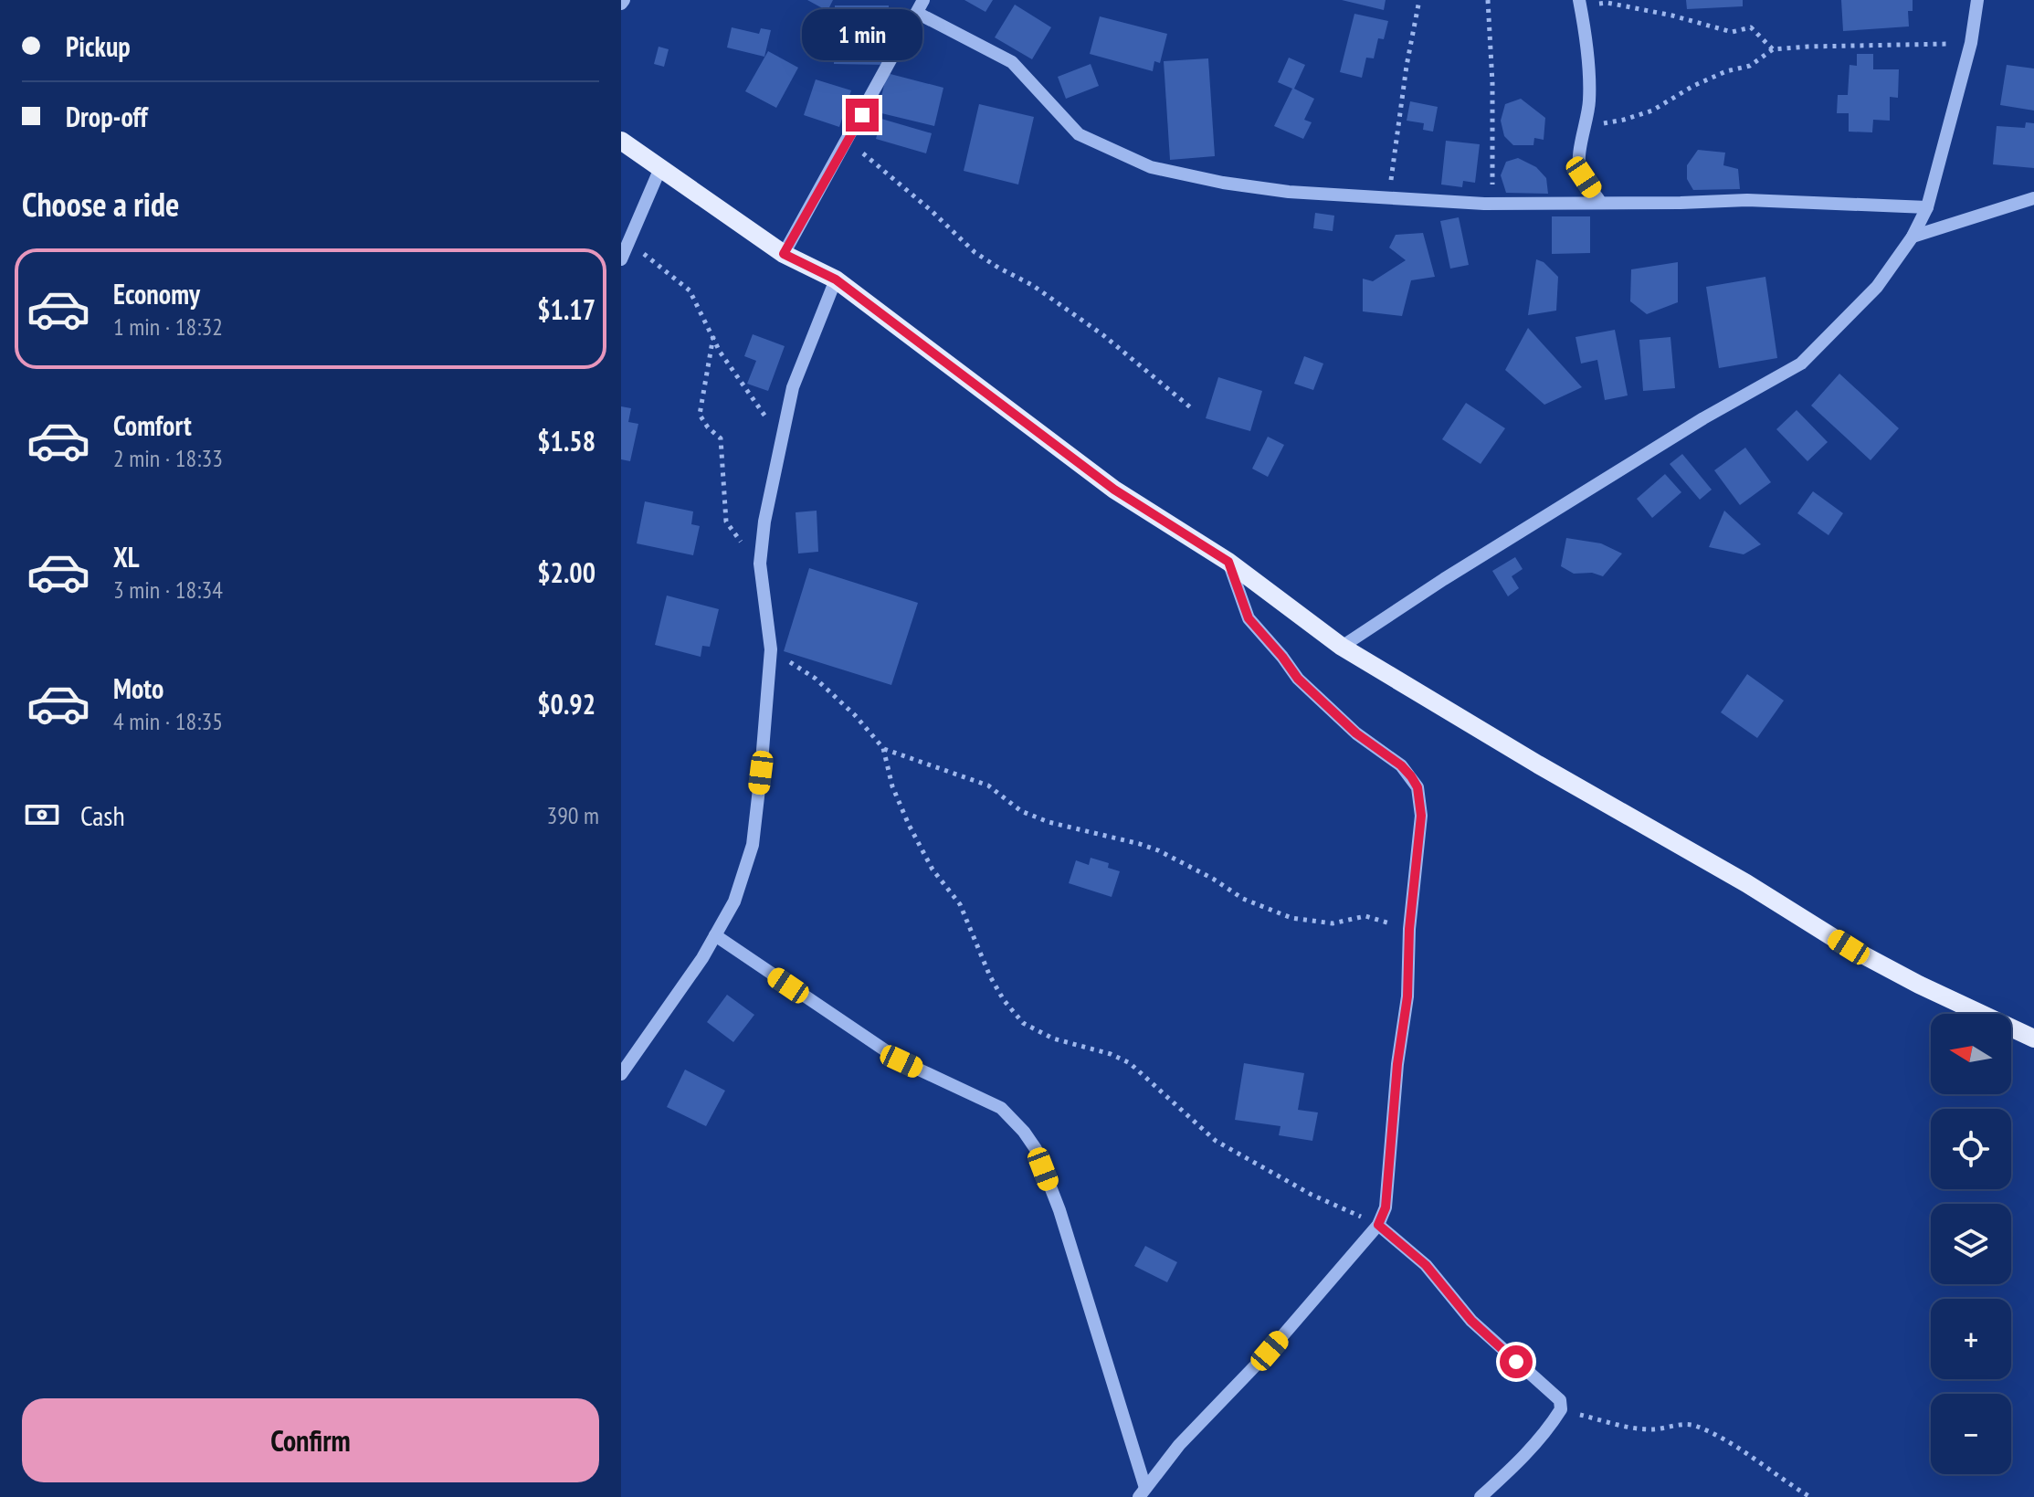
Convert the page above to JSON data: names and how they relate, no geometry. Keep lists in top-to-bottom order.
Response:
{
  "north": "left",
  "page": {
    "banner": ["Pickup", "Drop-off"],
    "bubble": "1 min",
    "heading": "Choose a ride",
    "list": [
      {
        "name": "Economy",
        "note": "1 min · 18:32",
        "value": "$1.17"
      },
      {
        "name": "Comfort",
        "note": "2 min · 18:33",
        "value": "$1.58"
      },
      {
        "name": "XL",
        "note": "3 min · 18:34",
        "value": "$2.00"
      },
      {
        "name": "Moto",
        "note": "4 min · 18:35",
        "value": "$0.92"
      }
    ],
    "pay": ["Cash", "390 m"],
    "map_buttons": ["+", "−"],
    "buttons": "Confirm"
  }
}
